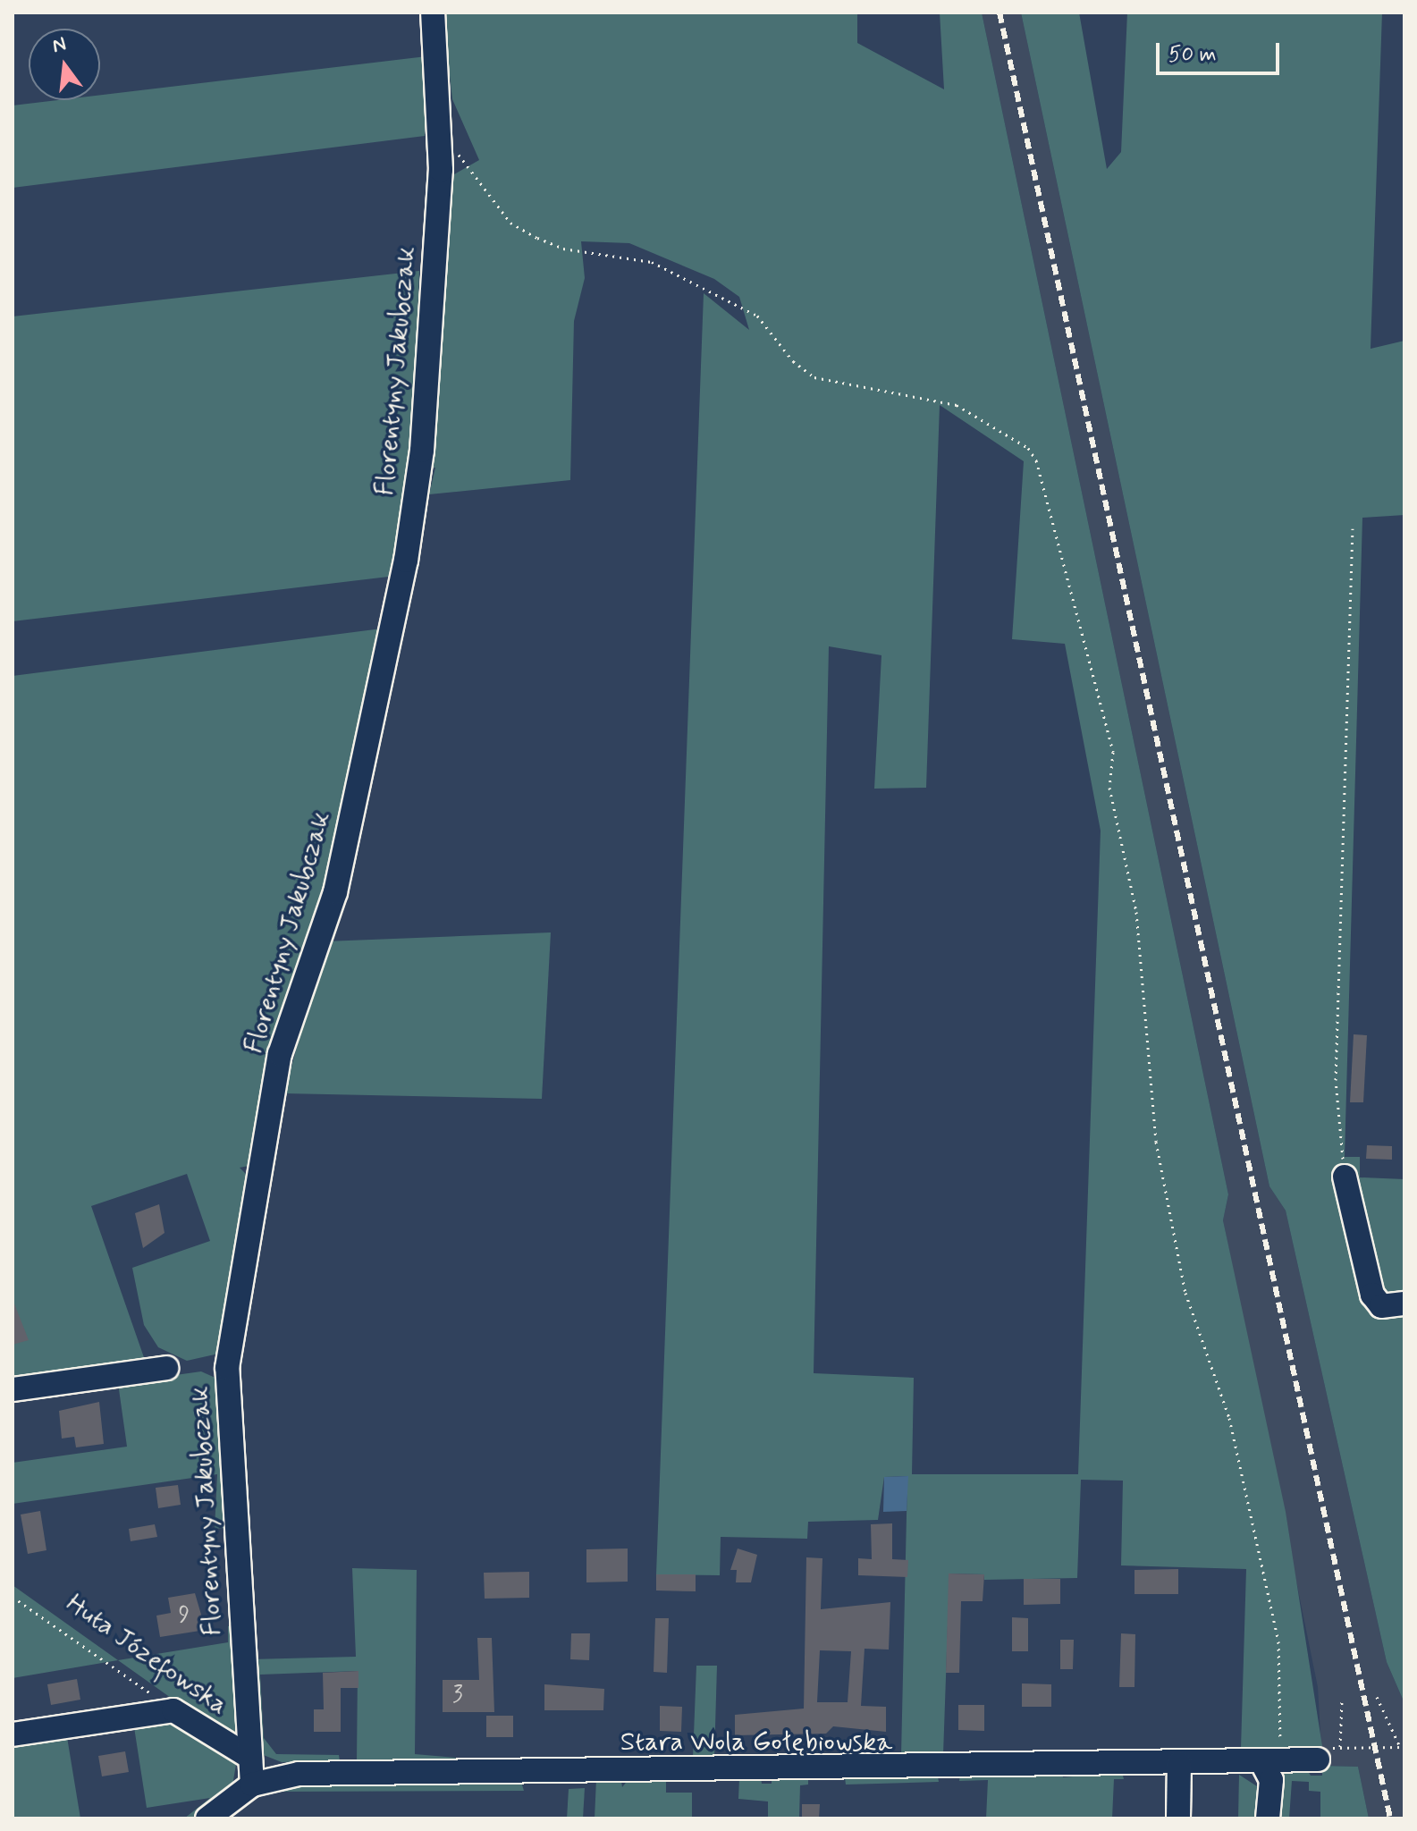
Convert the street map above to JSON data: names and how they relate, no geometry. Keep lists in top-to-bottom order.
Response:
{
  "streets": {
    "street": ["Florentyny Jakubczak", "Huta Józefowska", "Stara Wola Gołębiowska"]
  },
  "crossings": [
    ["Florentyny Jakubczak", "Huta Józefowska"],
    ["Florentyny Jakubczak", "Stara Wola Gołębiowska"]
  ],
  "house_numbers": ["9", "3"],
  "scale_bar": "50 m",
  "north": "top"
}
